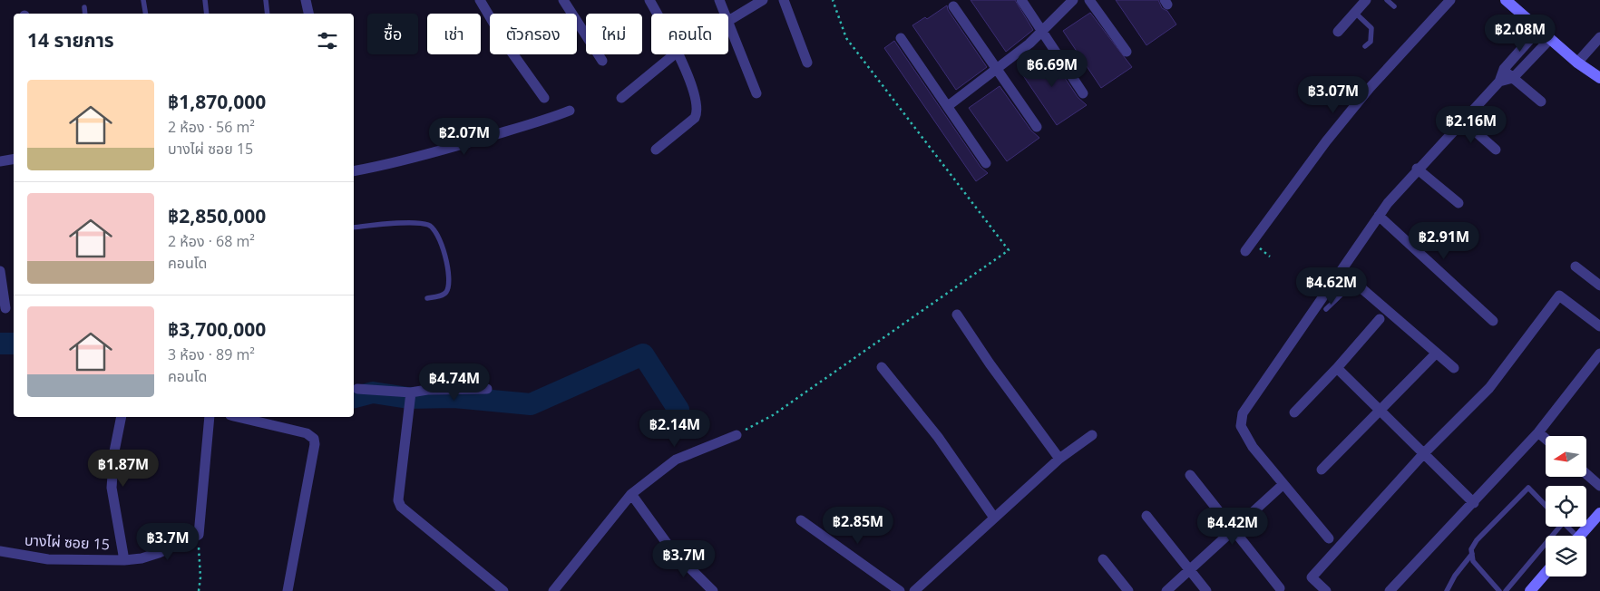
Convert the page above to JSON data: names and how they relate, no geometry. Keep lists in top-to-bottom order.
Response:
{
  "streets": {
    "street": ["บางไผ่ ซอย 15"]
  },
  "north": "left",
  "page": {
    "chip": [
      "ซื้อ",
      "เช่า",
      "ตัวกรอง",
      "ใหม่",
      "คอนโด"
    ],
    "heading": "14 รายการ",
    "price": [
      "฿2.08M",
      "฿6.69M",
      "฿3.07M",
      "฿2.16M",
      "฿2.07M",
      "฿2.91M",
      "฿4.62M",
      "฿4.74M",
      "฿2.14M",
      "฿1.87M",
      "฿2.85M",
      "฿4.42M",
      "฿3.7M",
      "฿3.7M"
    ],
    "list": [
      {
        "name": "฿1,870,000",
        "note": "2 ห้อง · 56 m² · บางไผ่ ซอย 15"
      },
      {
        "name": "฿2,850,000",
        "note": "2 ห้อง · 68 m² · คอนโด"
      },
      {
        "name": "฿3,700,000",
        "note": "3 ห้อง · 89 m² · คอนโด"
      }
    ]
  }
}
